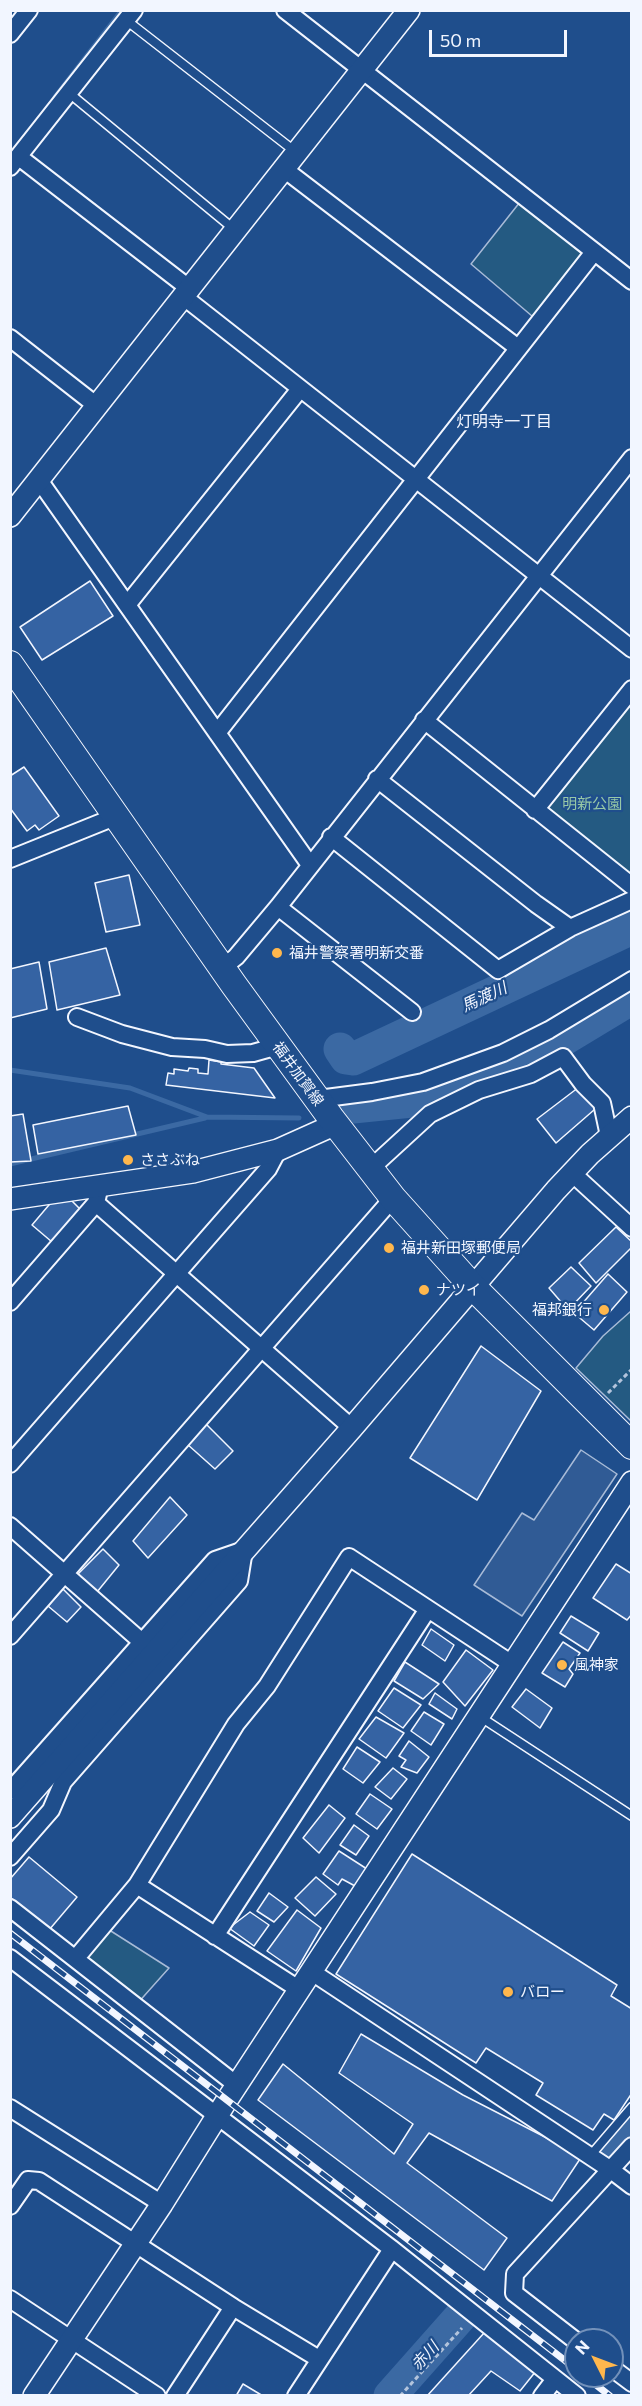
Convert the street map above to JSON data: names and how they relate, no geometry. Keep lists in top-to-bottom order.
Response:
{
  "streets": {
    "main road": ["福井加賀線"]
  },
  "districts": ["灯明寺一丁目"],
  "water": ["馬渡川", "赤川"],
  "parks": ["明新公園"],
  "places": [
    "福井警察署明新交番",
    "ささぶね",
    "福井新田塚郵便局",
    "ナツイ",
    "福邦銀行",
    "風神家",
    "バロー"
  ],
  "scale_bar": "50 m",
  "north": "top left"
}
